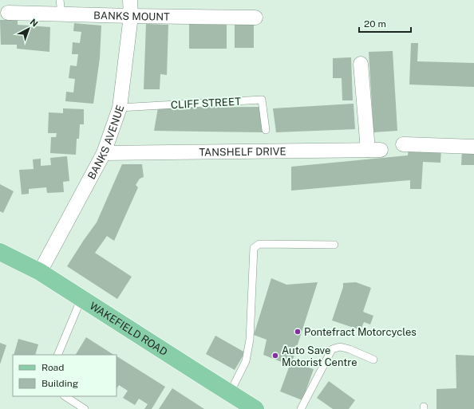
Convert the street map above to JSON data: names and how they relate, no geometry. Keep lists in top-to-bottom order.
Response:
{
  "streets": {
    "main road": ["WAKEFIELD ROAD"],
    "street": ["BANKS MOUNT", "BANKS AVENUE", "TANSHELF DRIVE"],
    "lane": ["CLIFF STREET"]
  },
  "crossings": [
    ["BANKS MOUNT", "BANKS AVENUE"],
    ["CLIFF STREET", "BANKS AVENUE"],
    ["BANKS AVENUE", "TANSHELF DRIVE"],
    ["BANKS AVENUE", "WAKEFIELD ROAD"]
  ],
  "places": ["Pontefract Motorcycles", "Auto Save Motorist Centre"],
  "legend": ["Road", "Building"],
  "scale_bar": "20 m",
  "north": "top right"
}
